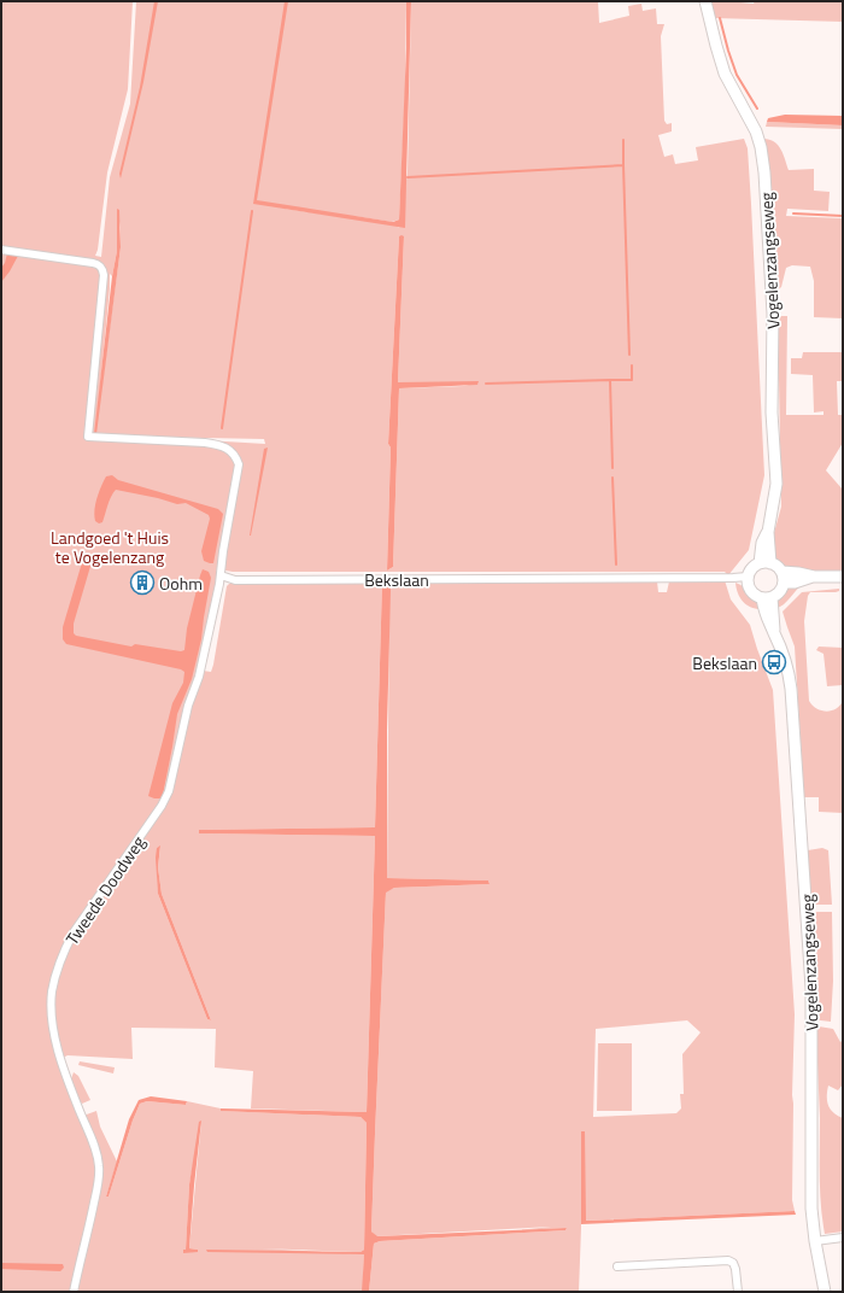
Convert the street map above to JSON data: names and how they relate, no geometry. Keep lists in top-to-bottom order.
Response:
{
  "streets": {
    "main road": ["Vogelenzangseweg"],
    "street": ["Bekslaan", "Tweede Doodweg"]
  },
  "crossings": [
    ["Vogelenzangseweg", "Bekslaan"],
    ["Bekslaan", "Tweede Doodweg"]
  ],
  "parks": ["Landgoed 't Huis te Vogelenzang"],
  "places": {
    "building": ["Oohm"],
    "bus stop": ["Bekslaan"]
  }
}
